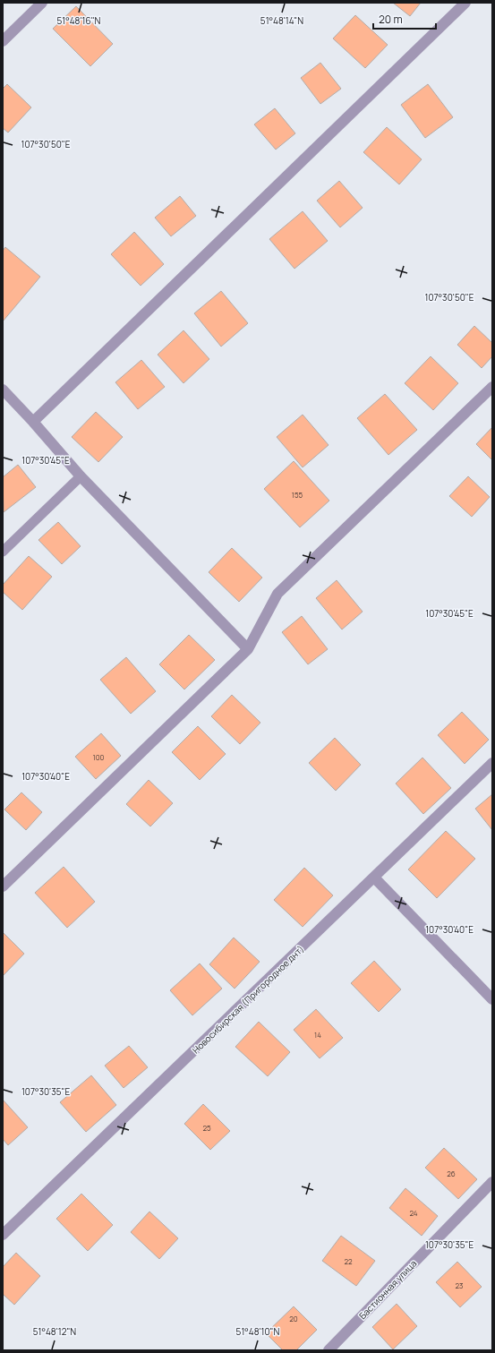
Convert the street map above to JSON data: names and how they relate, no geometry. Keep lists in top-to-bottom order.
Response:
{
  "streets": {
    "street": ["Новосибирская (Пригородное днт)", "Бастионная улица"]
  },
  "house_numbers": [
    "155",
    "100",
    "14",
    "25",
    "26",
    "24",
    "22",
    "23",
    "20"
  ],
  "scale_bar": "20 m",
  "coordinates": [
    "51°48'16\"N",
    "51°48'14\"N",
    "107°30'50\"E",
    "107°30'45\"E",
    "107°30'40\"E",
    "107°30'35\"E",
    "51°48'12\"N",
    "51°48'10\"N"
  ]
}
